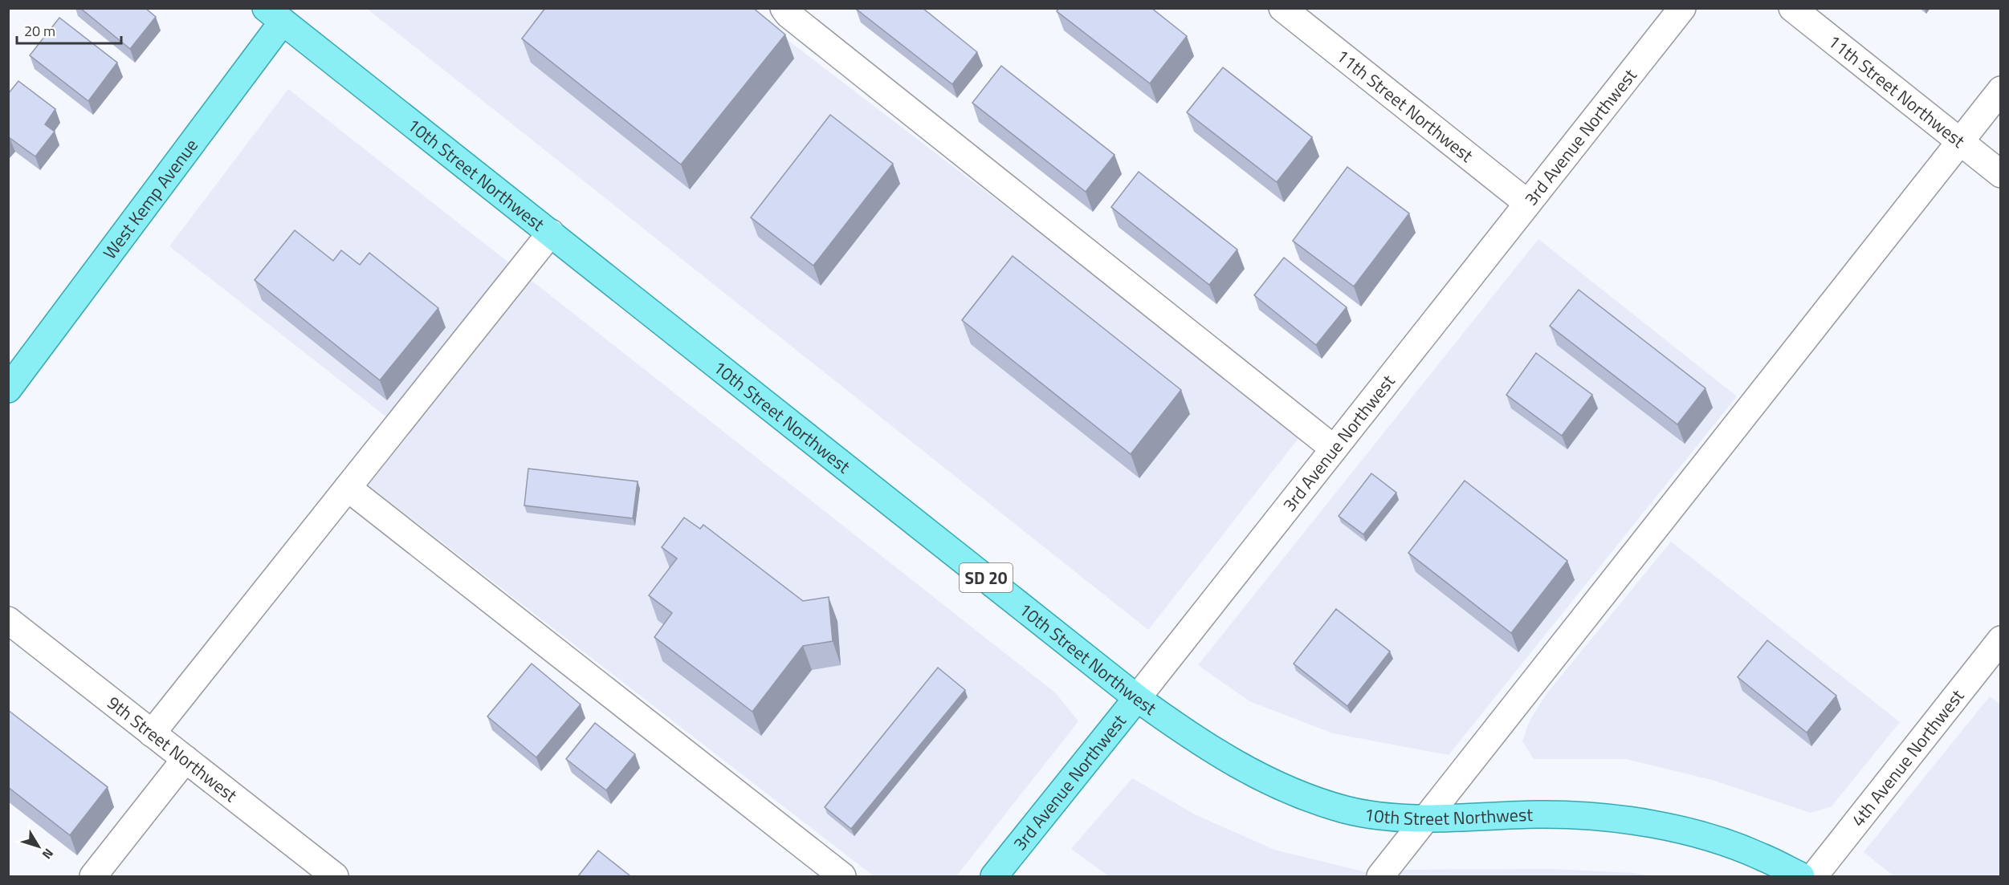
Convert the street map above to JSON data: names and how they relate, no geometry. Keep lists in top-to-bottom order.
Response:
{
  "streets": {
    "main road": [
      "3rd Avenue Northwest",
      "10th Street Northwest",
      "West Kemp Avenue",
      "SD 20"
    ],
    "street": ["11th Street Northwest", "9th Street Northwest", "4th Avenue Northwest"]
  },
  "crossings": [
    ["11th Street Northwest", "3rd Avenue Northwest"],
    ["3rd Avenue Northwest", "10th Street Northwest"],
    ["10th Street Northwest", "West Kemp Avenue"]
  ],
  "scale_bar": "20 m",
  "north": "bottom right"
}
